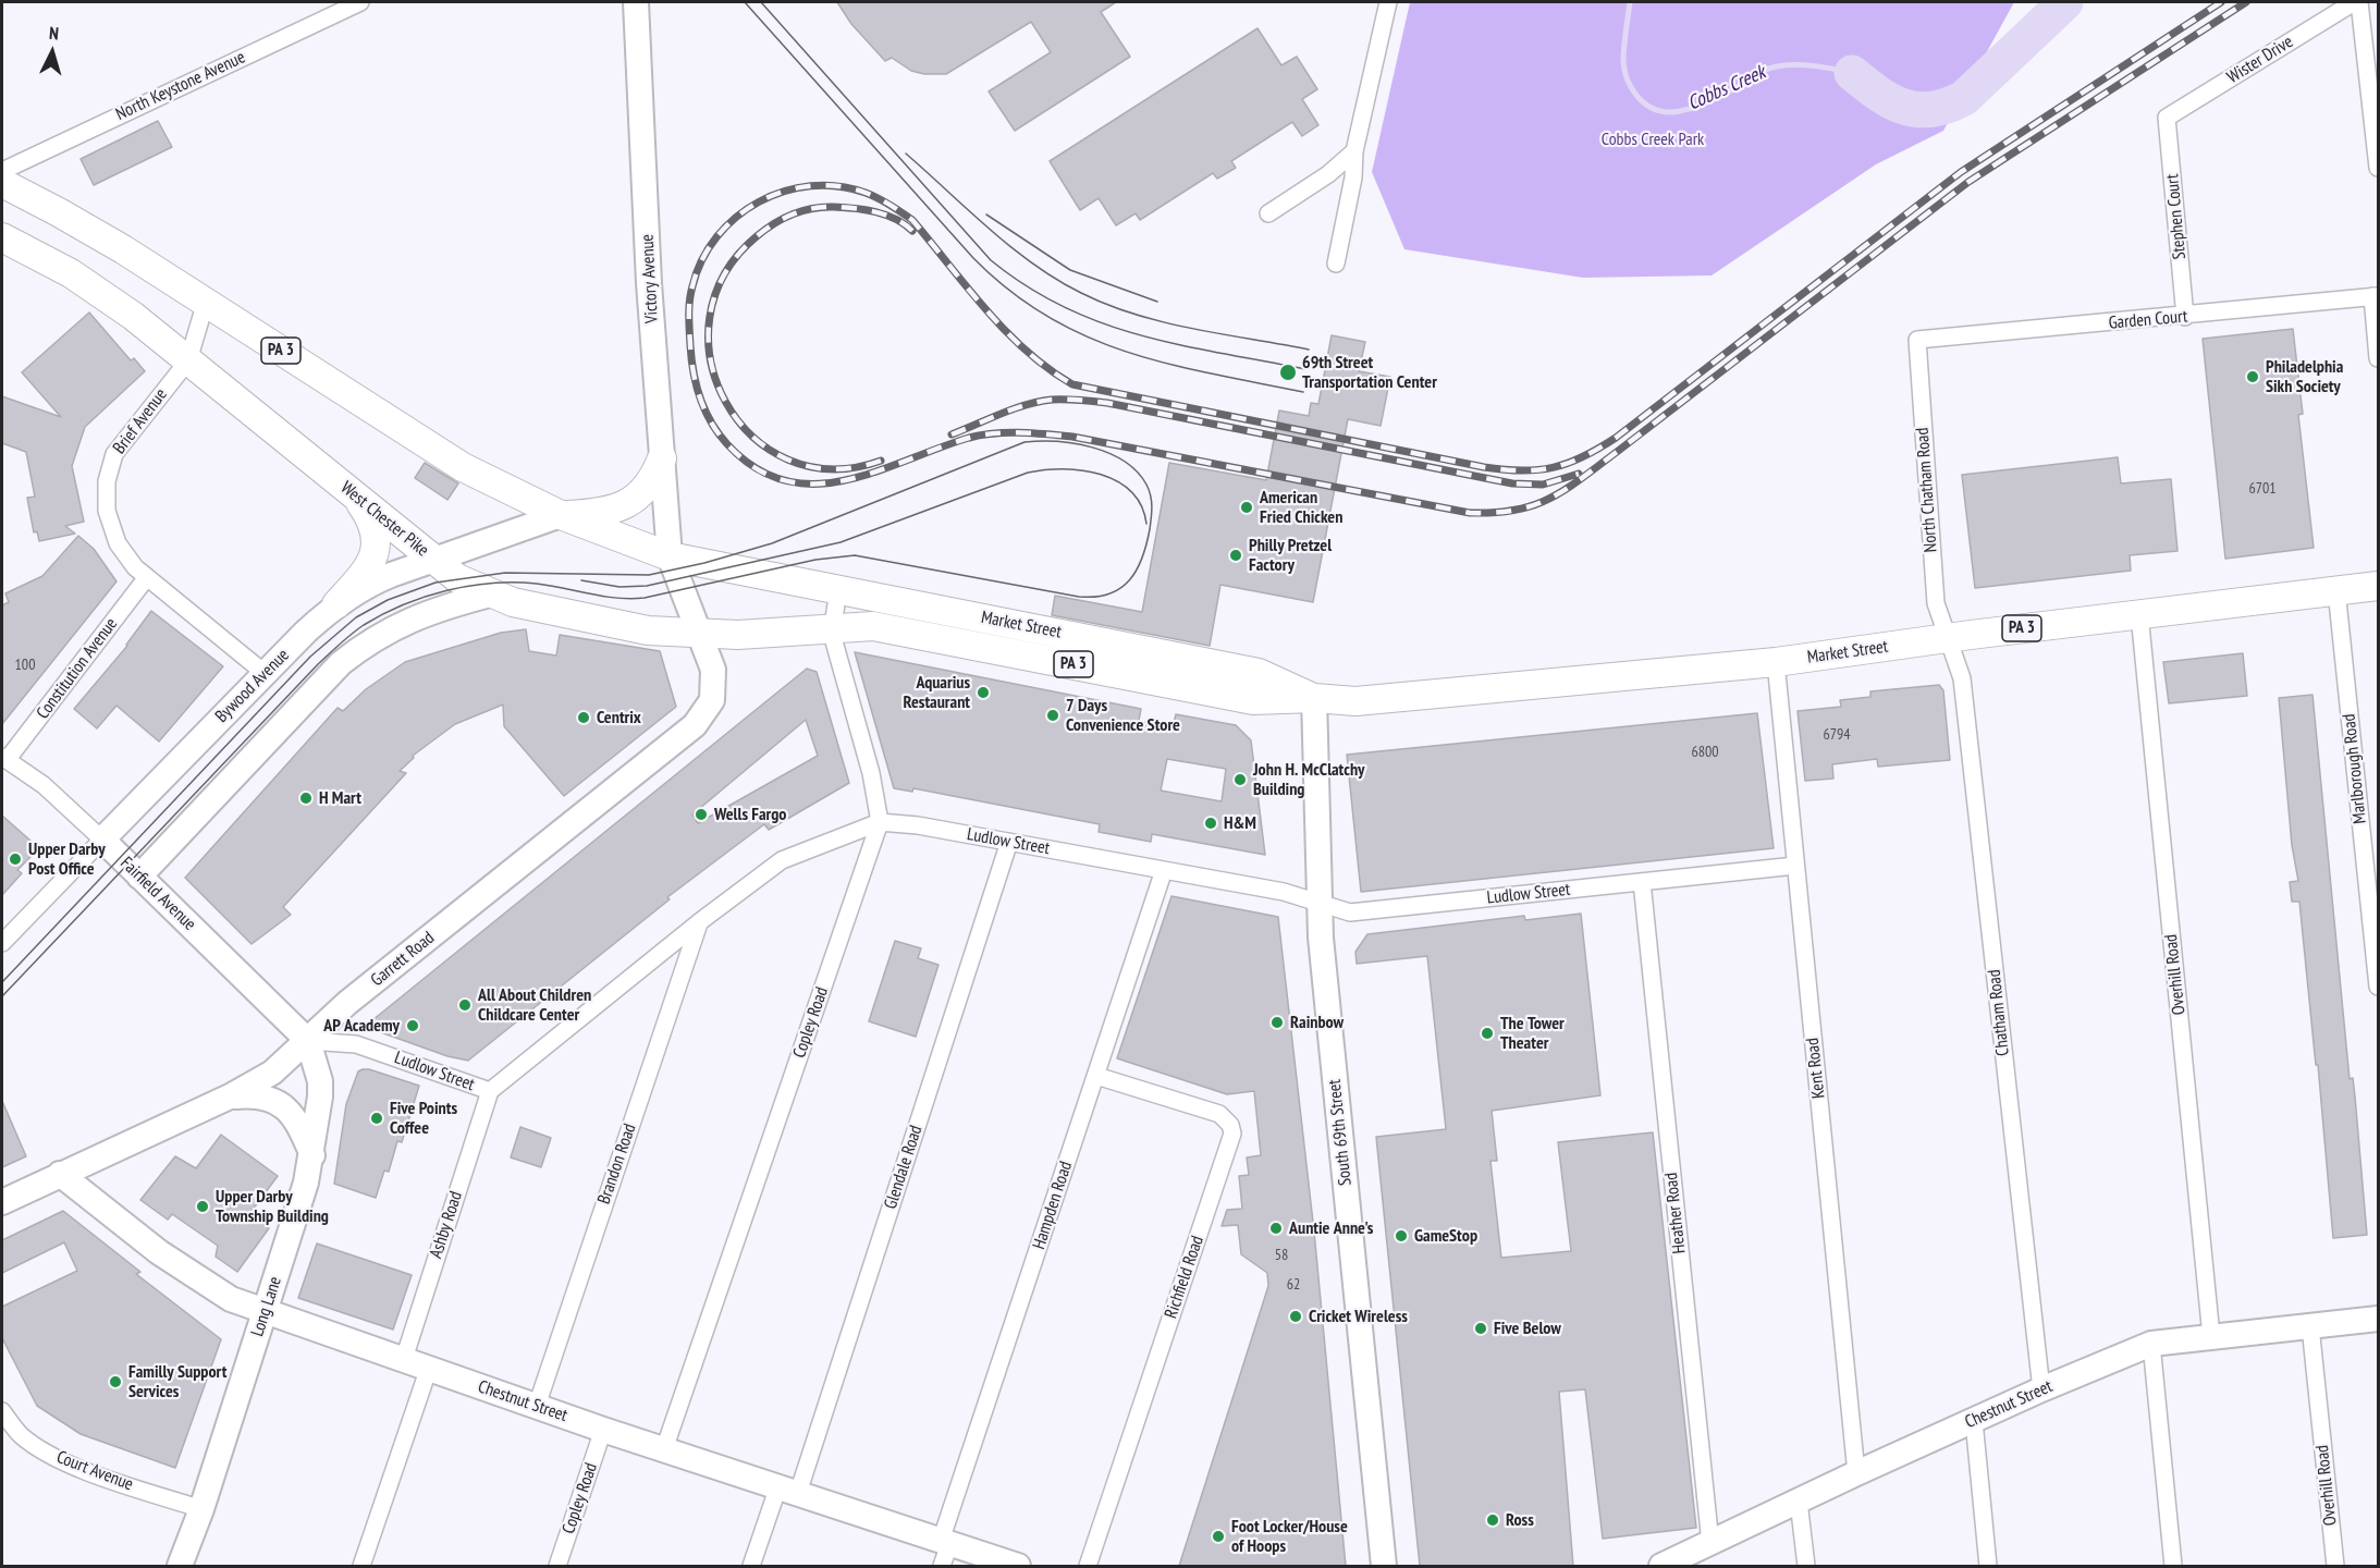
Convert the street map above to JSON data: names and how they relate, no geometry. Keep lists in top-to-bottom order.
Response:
{
  "streets": {
    "main road": ["PA 3", "West Chester Pike", "Market Street"],
    "street": [
      "Wister Drive",
      "North Keystone Avenue",
      "Stephen Court",
      "Victory Avenue",
      "Garden Court",
      "Brief Avenue",
      "North Chatham Road",
      "Constitution Avenue",
      "Bywood Avenue",
      "Marlborough Road",
      "Ludlow Street",
      "Fairfield Avenue",
      "Garrett Road",
      "Overhill Road",
      "Chatham Road",
      "Copley Road",
      "Kent Road",
      "South 69th Street",
      "Brandon Road",
      "Glendale Road",
      "Hampden Road",
      "Heather Road",
      "Ashby Road",
      "Richfield Road",
      "Long Lane",
      "Chestnut Street",
      "Court Avenue"
    ]
  },
  "crossings": [
    ["Wister Drive", "Stephen Court"],
    ["Stephen Court", "Garden Court"],
    ["Victory Avenue", "PA 3"],
    ["Victory Avenue", "Garrett Road"],
    ["Garden Court", "North Chatham Road"],
    ["PA 3", "Brief Avenue"],
    ["PA 3", "Market Street"],
    ["PA 3", "Bywood Avenue"],
    ["PA 3", "Garrett Road"],
    ["PA 3", "Copley Road"],
    ["Brief Avenue", "West Chester Pike"],
    ["Brief Avenue", "Constitution Avenue"],
    ["Brief Avenue", "Bywood Avenue"],
    ["North Chatham Road", "Market Street"],
    ["North Chatham Road", "Chatham Road"],
    ["West Chester Pike", "Market Street"],
    ["West Chester Pike", "Bywood Avenue"],
    ["West Chester Pike", "Garrett Road"],
    ["West Chester Pike", "Copley Road"],
    ["Market Street", "Marlborough Road"],
    ["Market Street", "Overhill Road"],
    ["Market Street", "Chatham Road"],
    ["Market Street", "Copley Road"],
    ["Market Street", "Kent Road"],
    ["Market Street", "South 69th Street"],
    ["Constitution Avenue", "Fairfield Avenue"],
    ["Bywood Avenue", "Fairfield Avenue"],
    ["Ludlow Street", "Fairfield Avenue"],
    ["Ludlow Street", "Garrett Road"],
    ["Ludlow Street", "Copley Road"],
    ["Ludlow Street", "Kent Road"],
    ["Ludlow Street", "South 69th Street"],
    ["Ludlow Street", "Brandon Road"],
    ["Ludlow Street", "Glendale Road"],
    ["Ludlow Street", "Hampden Road"],
    ["Ludlow Street", "Heather Road"],
    ["Ludlow Street", "Ashby Road"],
    ["Ludlow Street", "Long Lane"],
    ["Fairfield Avenue", "Garrett Road"],
    ["Fairfield Avenue", "Long Lane"],
    ["Garrett Road", "Long Lane"],
    ["Garrett Road", "Chestnut Street"],
    ["Overhill Road", "Chestnut Street"],
    ["Chatham Road", "Chestnut Street"],
    ["Copley Road", "Chestnut Street"],
    ["Kent Road", "Chestnut Street"],
    ["Brandon Road", "Chestnut Street"],
    ["Glendale Road", "Chestnut Street"],
    ["Hampden Road", "Richfield Road"],
    ["Hampden Road", "Chestnut Street"],
    ["Heather Road", "Chestnut Street"],
    ["Ashby Road", "Chestnut Street"],
    ["Long Lane", "Chestnut Street"],
    ["Long Lane", "Court Avenue"]
  ],
  "water": ["Cobbs Creek"],
  "parks": ["Cobbs Creek Park"],
  "places": [
    "69th Street Transportation Center",
    "Philadelphia Sikh Society",
    "American Fried Chicken",
    "Philly Pretzel Factory",
    "Aquarius Restaurant",
    "7 Days Convenience Store",
    "Centrix",
    "John H. McClatchy Building",
    "H Mart",
    "Wells Fargo",
    "H&M",
    "Upper Darby Post Office",
    "All About Children Childcare Center",
    "Rainbow",
    "AP Academy",
    "The Tower Theater",
    "Five Points Coffee",
    "Upper Darby Township Building",
    "Auntie Anne's",
    "GameStop",
    "Cricket Wireless",
    "Five Below",
    "Familly Support Services",
    "Ross",
    "Foot Locker/House of Hoops"
  ],
  "house_numbers": [
    "6701",
    "100",
    "6794",
    "6800",
    "58",
    "62"
  ],
  "north": "top"
}
